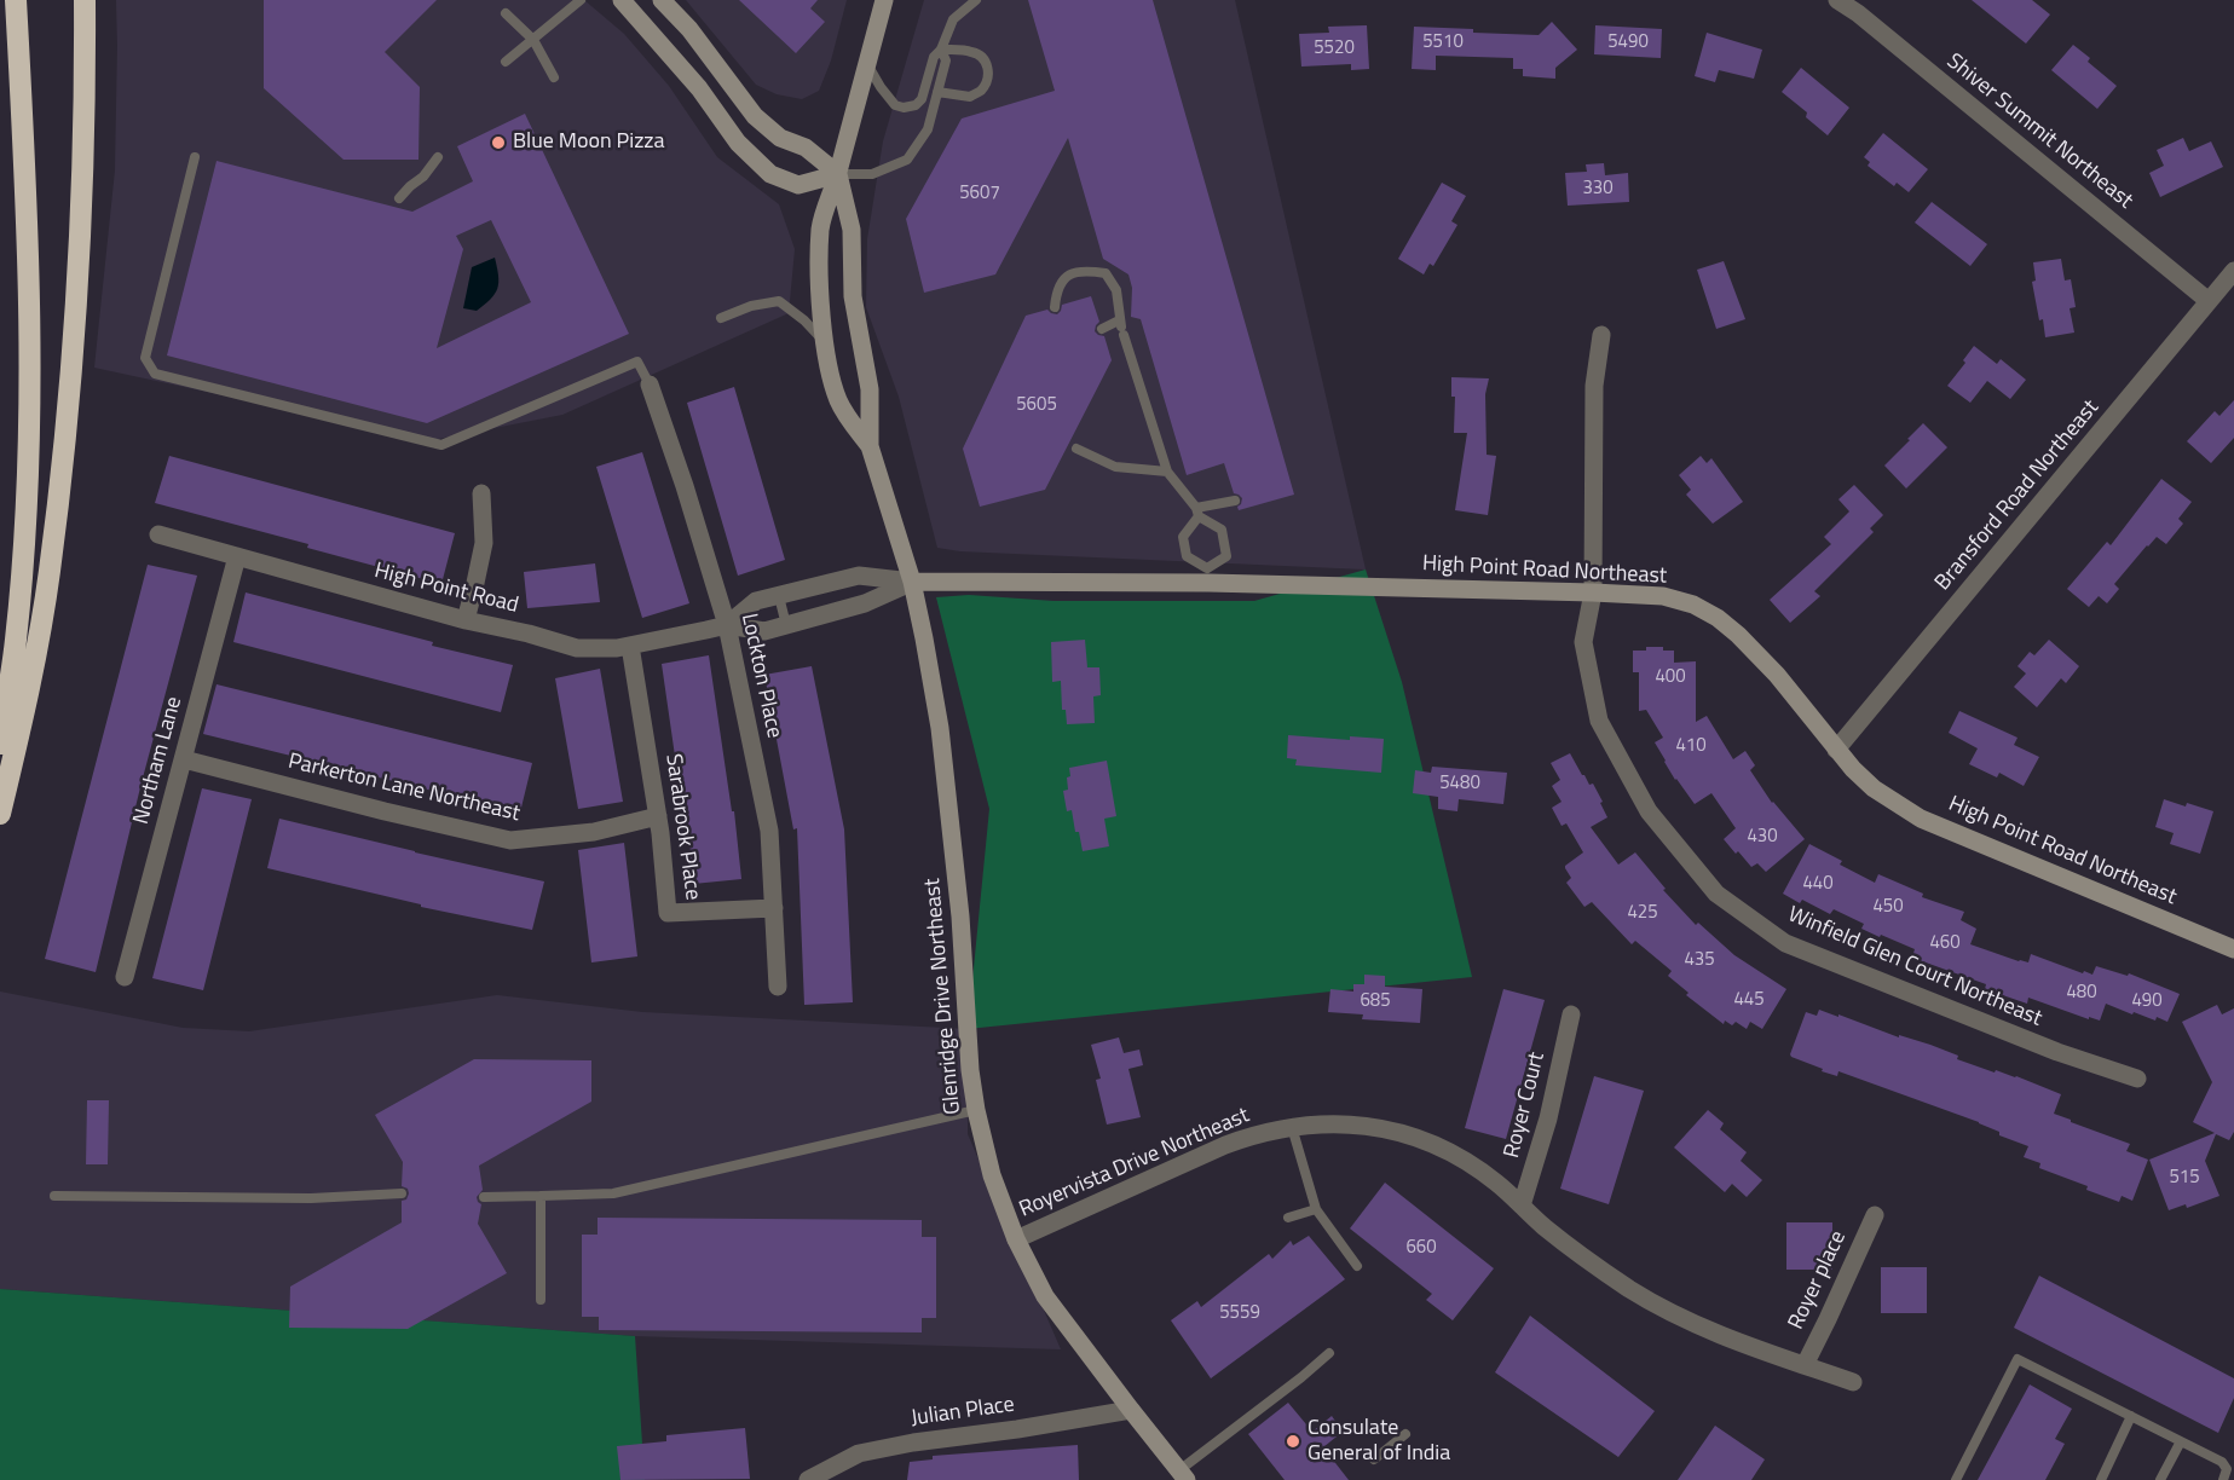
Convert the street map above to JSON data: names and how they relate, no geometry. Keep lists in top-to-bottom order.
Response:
{
  "streets": {
    "main road": ["High Point Road Northeast", "Glenridge Drive Northeast"],
    "street": [
      "Shiver Summit Northeast",
      "Bransford Road Northeast",
      "High Point Road",
      "Lockton Place",
      "Northam Lane",
      "Parkerton Lane Northeast",
      "Sarabrook Place",
      "Winfield Glen Court Northeast",
      "Royer Court",
      "Royervista Drive Northeast",
      "Royer place",
      "Julian Place"
    ]
  },
  "crossings": [
    ["Shiver Summit Northeast", "Bransford Road Northeast"],
    ["Bransford Road Northeast", "High Point Road Northeast"],
    ["High Point Road Northeast", "High Point Road"],
    ["High Point Road Northeast", "Winfield Glen Court Northeast"],
    ["High Point Road Northeast", "Glenridge Drive Northeast"],
    ["High Point Road", "Lockton Place"],
    ["High Point Road", "Northam Lane"],
    ["High Point Road", "Sarabrook Place"],
    ["High Point Road", "Glenridge Drive Northeast"],
    ["Lockton Place", "Sarabrook Place"],
    ["Northam Lane", "Parkerton Lane Northeast"],
    ["Parkerton Lane Northeast", "Sarabrook Place"],
    ["Glenridge Drive Northeast", "Royervista Drive Northeast"],
    ["Glenridge Drive Northeast", "Julian Place"],
    ["Royer Court", "Royervista Drive Northeast"],
    ["Royervista Drive Northeast", "Royer place"]
  ],
  "places": ["Blue Moon Pizza", "Consulate General of India"],
  "house_numbers": [
    "5510",
    "5490",
    "5520",
    "330",
    "5607",
    "5605",
    "400",
    "410",
    "5480",
    "430",
    "440",
    "450",
    "425",
    "460",
    "435",
    "480",
    "445",
    "685",
    "490",
    "515",
    "660",
    "5559"
  ]
}
